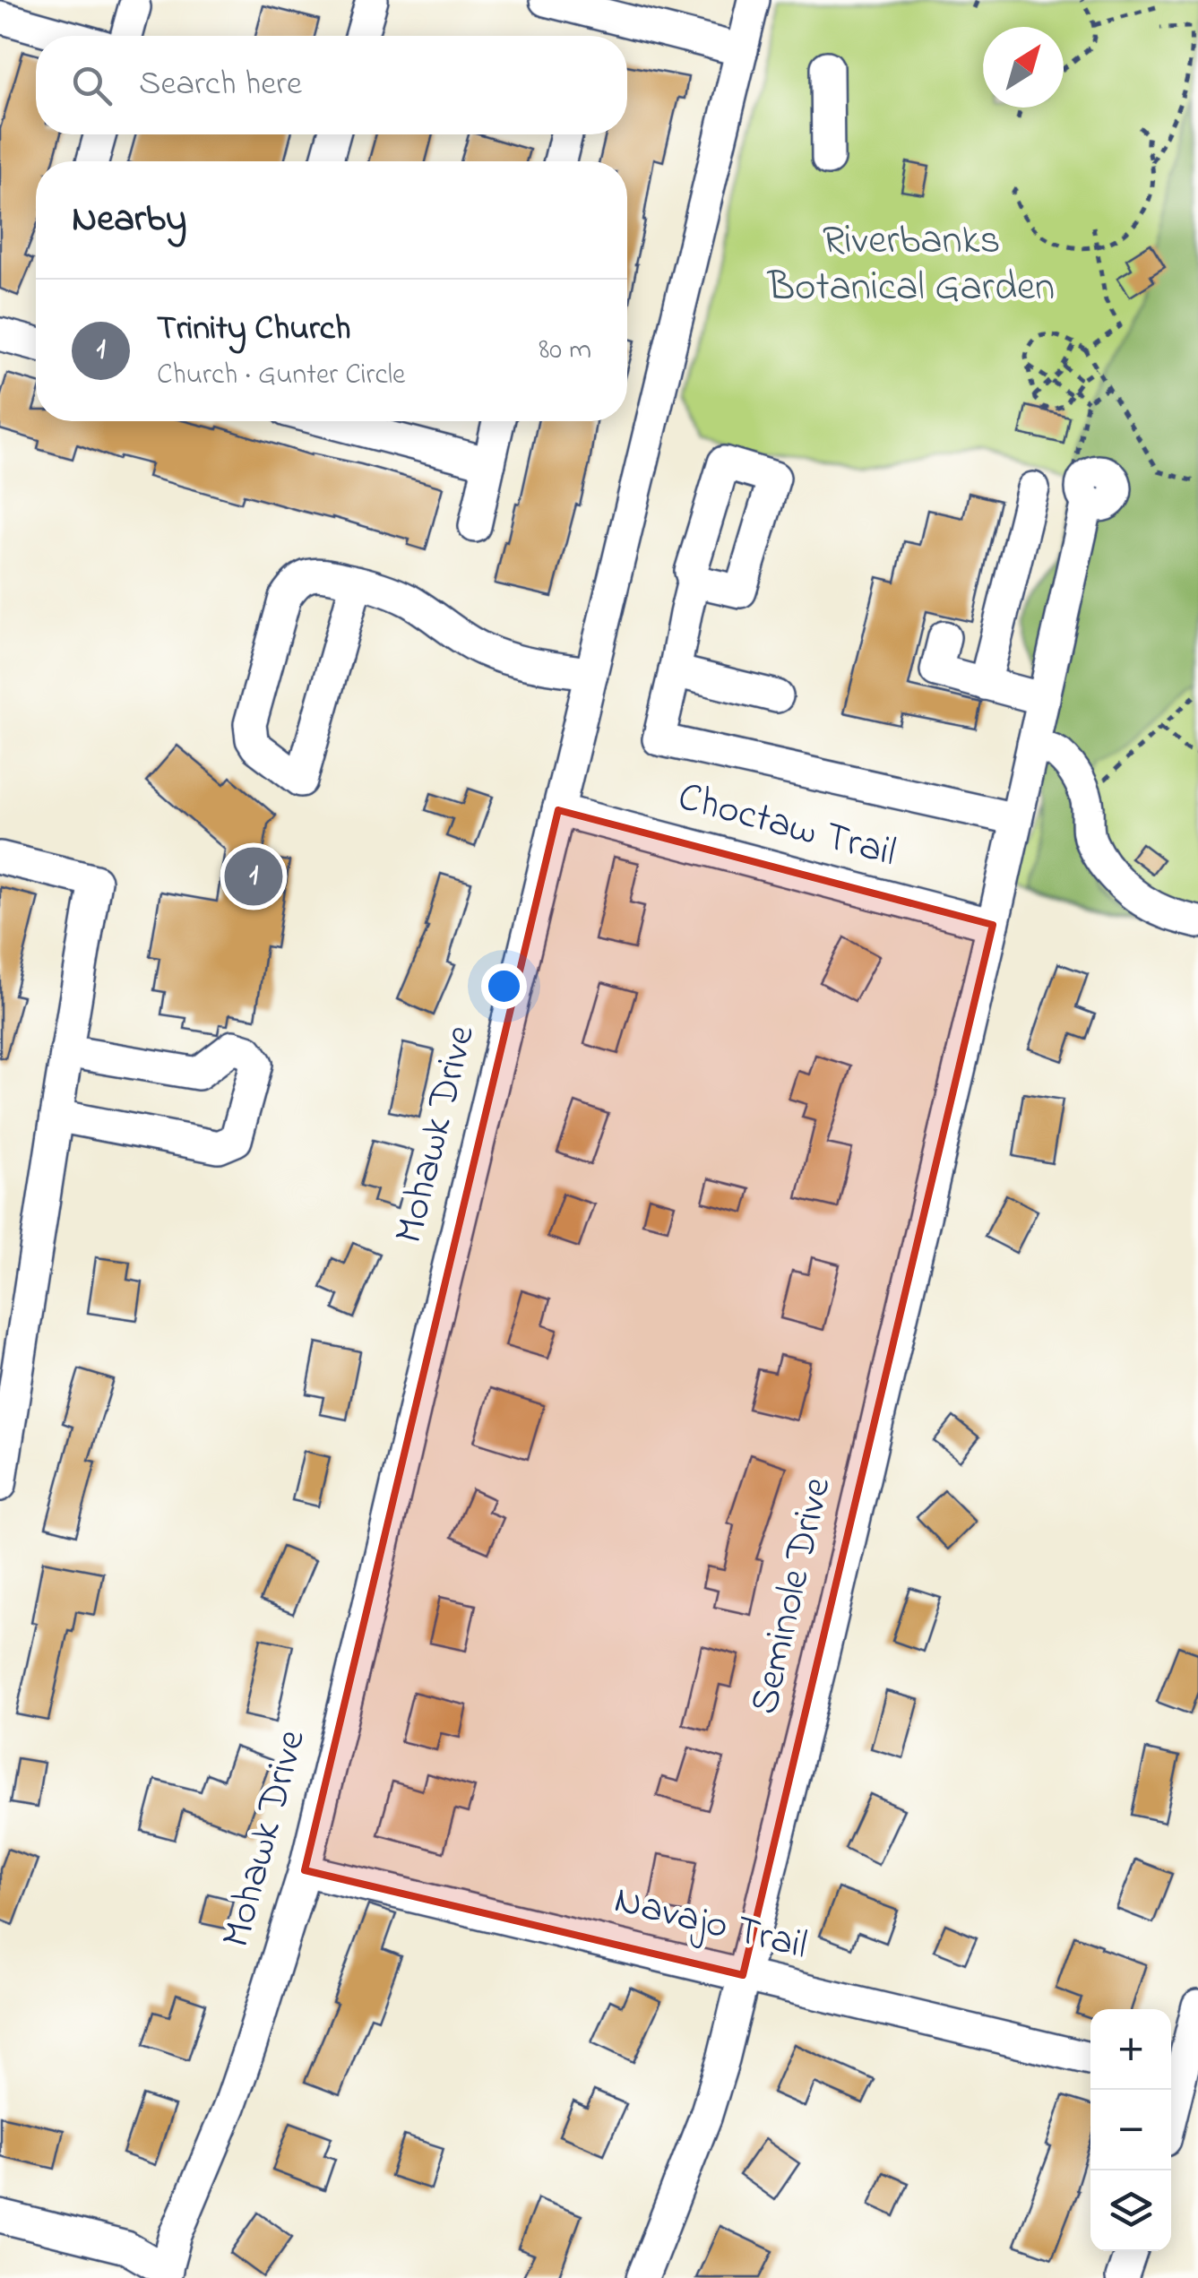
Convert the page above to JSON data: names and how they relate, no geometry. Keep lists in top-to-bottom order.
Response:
{
  "streets": {
    "street": [
      "Choctaw Trail",
      "Mohawk Drive",
      "Seminole Drive",
      "Navajo Trail"
    ]
  },
  "crossings": [
    ["Choctaw Trail", "Mohawk Drive"],
    ["Choctaw Trail", "Seminole Drive"],
    ["Mohawk Drive", "Navajo Trail"],
    ["Seminole Drive", "Navajo Trail"]
  ],
  "parks": ["Riverbanks Botanical Garden"],
  "north": "top right",
  "page": {
    "search": "Search here",
    "heading": "Nearby",
    "list": [
      {
        "mark": "1",
        "name": "Trinity Church",
        "note": "Church · Gunter Circle",
        "value": "80 m"
      }
    ],
    "pins": "1",
    "map_buttons": ["+", "−"]
  }
}
